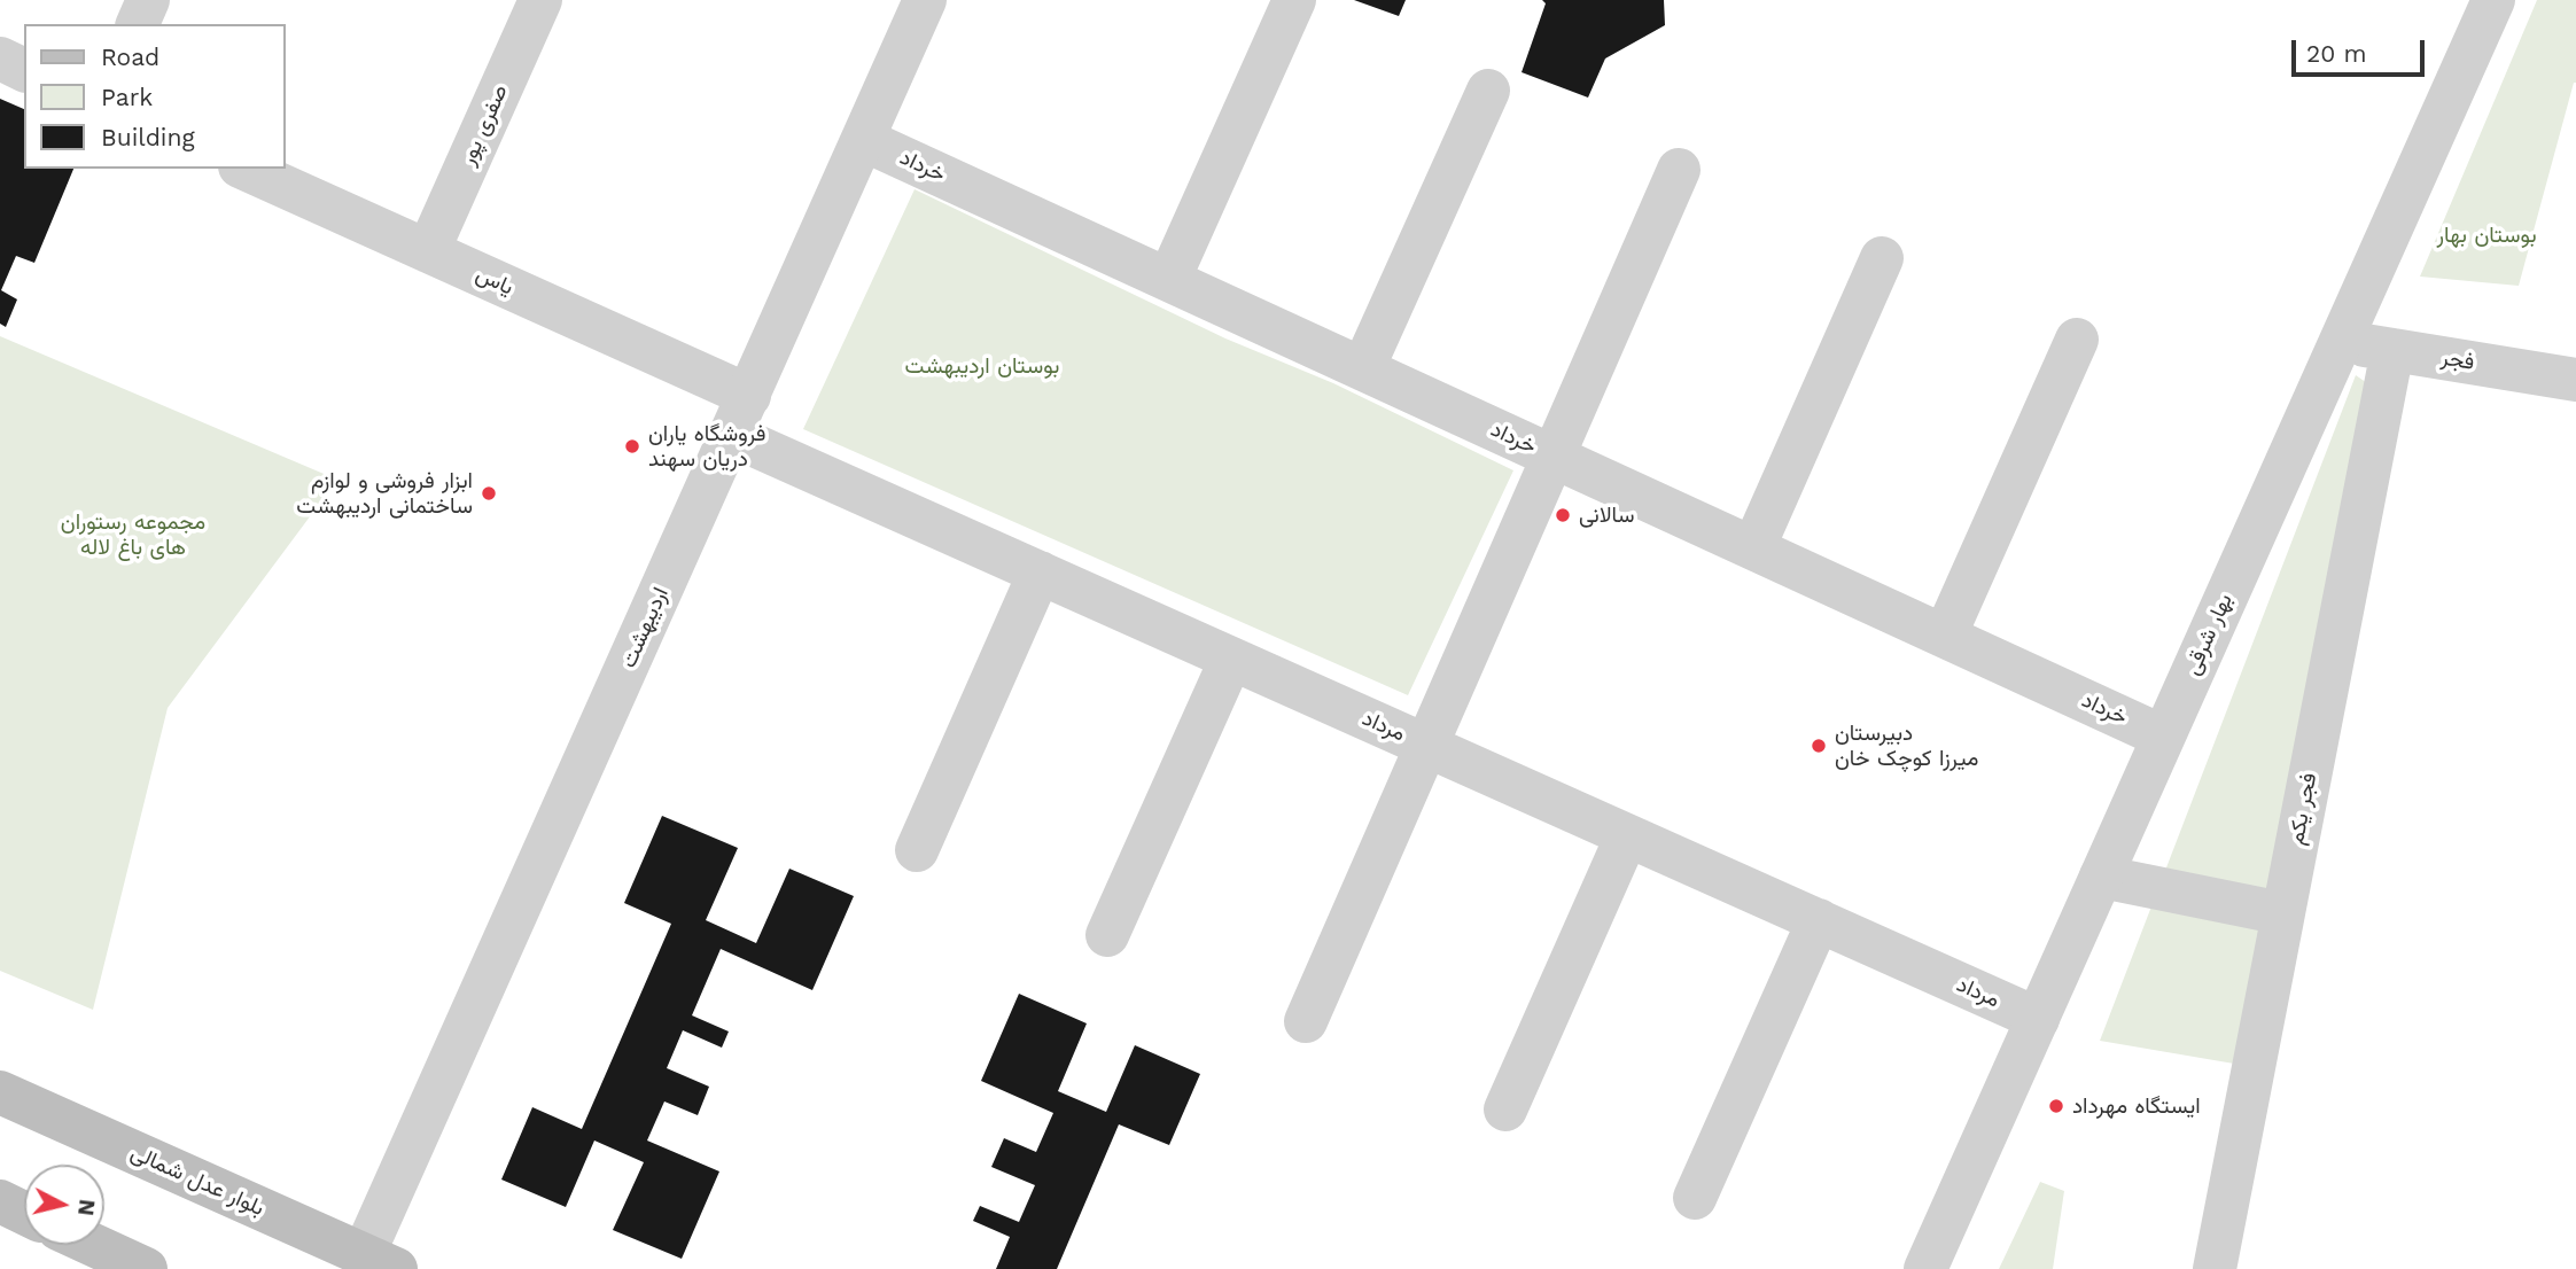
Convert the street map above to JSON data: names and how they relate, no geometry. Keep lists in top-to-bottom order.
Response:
{
  "streets": {
    "main road": ["بلوار عدل شمالی"],
    "street": [
      "صفری پور",
      "خرداد",
      "یاس",
      "فجر",
      "اردیبهشت",
      "بهار شرقی",
      "مرداد",
      "فجر یکم"
    ]
  },
  "crossings": [
    ["صفری پور", "یاس"],
    ["خرداد", "اردیبهشت"],
    ["خرداد", "بهار شرقی"],
    ["یاس", "اردیبهشت"],
    ["فجر", "بهار شرقی"],
    ["فجر", "فجر یکم"],
    ["اردیبهشت", "مرداد"],
    ["اردیبهشت", "بلوار عدل شمالی"],
    ["بهار شرقی", "مرداد"]
  ],
  "parks": ["بوستان بهار", "بوستان اردیبهشت", "مجموعه رستوران های باغ لاله"],
  "places": [
    "فروشگاه یاران دریان سهند",
    "ابزار فروشی و لوازم ساختمانی اردیبهشت",
    "سالانی",
    "دبیرستان میرزا کوچک خان",
    "ایستگاه مهرداد"
  ],
  "legend": ["Road", "Park", "Building"],
  "scale_bar": "20 m",
  "north": "right"
}
